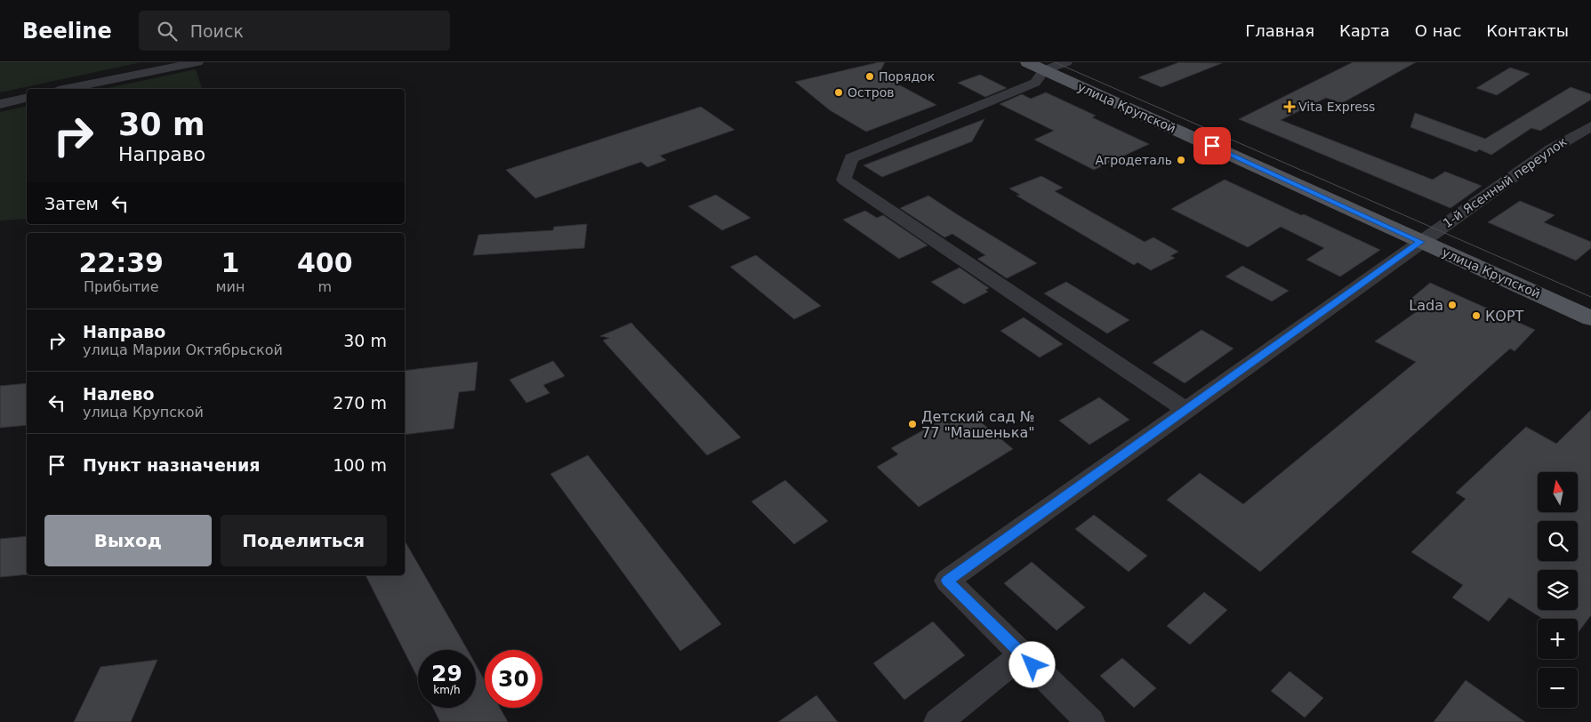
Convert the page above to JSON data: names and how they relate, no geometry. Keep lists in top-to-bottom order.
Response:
{
  "streets": {
    "main road": ["улица Крупской"],
    "street": ["1-й Ясенный переулок"]
  },
  "crossings": [
    ["улица Крупской", "1-й Ясенный переулок"]
  ],
  "places": {
    "other": [
      "Порядок",
      "Остров",
      "Агродеталь",
      "Lada",
      "КОРТ",
      "Детский сад № 77 \"Машенька\""
    ],
    "health": ["Vita Express"]
  },
  "north": "top",
  "page": {
    "header": "Beeline",
    "search": "Поиск",
    "nav": [
      "Главная",
      "Карта",
      "О нас",
      "Контакты"
    ],
    "turn": ["30 m", "Направо"],
    "then": "Затем",
    "eta": [
      "22:39",
      "Прибытие",
      "1",
      "мин",
      "400",
      "m"
    ],
    "list": [
      {
        "name": "Направо",
        "note": "улица Марии Октябрьской",
        "value": "30 m"
      },
      {
        "name": "Налево",
        "note": "улица Крупской",
        "value": "270 m"
      },
      {
        "name": "Пункт назначения",
        "value": "100 m"
      }
    ],
    "map_buttons": ["+", "−"],
    "buttons": ["Выход", "Поделиться"],
    "speed": "29 km/h",
    "limit": "30"
  }
}
